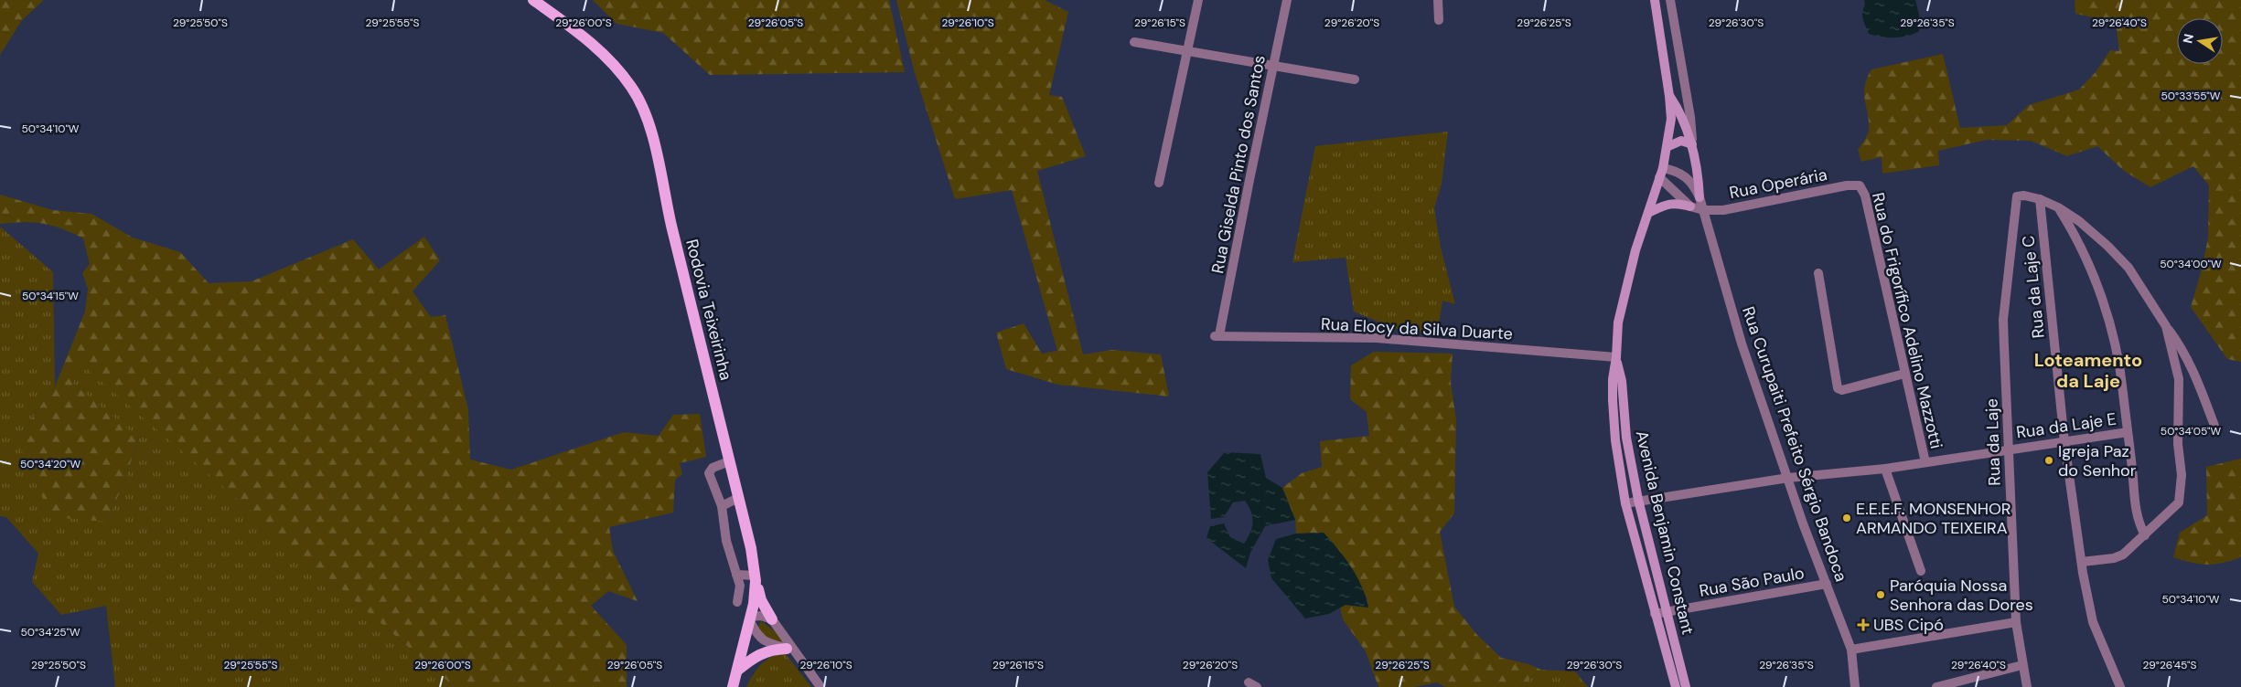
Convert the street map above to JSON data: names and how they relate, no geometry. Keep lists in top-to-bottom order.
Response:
{
  "streets": {
    "main road": ["Rodovia Teixeirinha", "Avenida Benjamin Constant"],
    "street": [
      "Rua Giselda Pinto dos Santos",
      "Rua Operária",
      "Rua da Laje C",
      "Rua do Frigorífico Adelino Mazzotti",
      "Rua Elocy da Silva Duarte",
      "Rua da Laje E",
      "Rua da Laje",
      "Rua Curupaiti Prefeito Sérgio Bandoca",
      "Rua São Paulo"
    ]
  },
  "crossings": [
    ["Rua Giselda Pinto dos Santos", "Rua Elocy da Silva Duarte"],
    ["Rua Operária", "Rua do Frigorífico Adelino Mazzotti"],
    ["Rua Operária", "Rua Curupaiti Prefeito Sérgio Bandoca"],
    ["Rua da Laje C", "Rua da Laje E"],
    ["Rua da Laje C", "Rua da Laje"],
    ["Rua do Frigorífico Adelino Mazzotti", "Rua da Laje E"],
    ["Rua Elocy da Silva Duarte", "Avenida Benjamin Constant"],
    ["Rua da Laje E", "Rua da Laje"],
    ["Rua da Laje E", "Rua Curupaiti Prefeito Sérgio Bandoca"],
    ["Rua da Laje E", "Avenida Benjamin Constant"],
    ["Rua Curupaiti Prefeito Sérgio Bandoca", "Avenida Benjamin Constant"],
    ["Rua Curupaiti Prefeito Sérgio Bandoca", "Rua São Paulo"],
    ["Avenida Benjamin Constant", "Rua São Paulo"]
  ],
  "districts": ["Loteamento da Laje"],
  "places": {
    "other": ["Igreja Paz do Senhor", "E.E.E.F. MONSENHOR ARMANDO TEIXEIRA", "Paróquia Nossa Senhora das Dores"],
    "health": ["UBS Cipó"]
  },
  "north": "left",
  "coordinates": [
    "29°25'50\"S",
    "29°25'55\"S",
    "29°26'00\"S",
    "29°26'05\"S",
    "29°26'10\"S",
    "29°26'15\"S",
    "29°26'20\"S",
    "29°26'25\"S",
    "29°26'30\"S",
    "29°26'35\"S",
    "29°26'40\"S",
    "50°33'55\"W",
    "50°34'10\"W",
    "50°34'00\"W",
    "50°34'15\"W",
    "50°34'05\"W",
    "50°34'20\"W",
    "50°34'25\"W",
    "29°26'45\"S"
  ]
}
